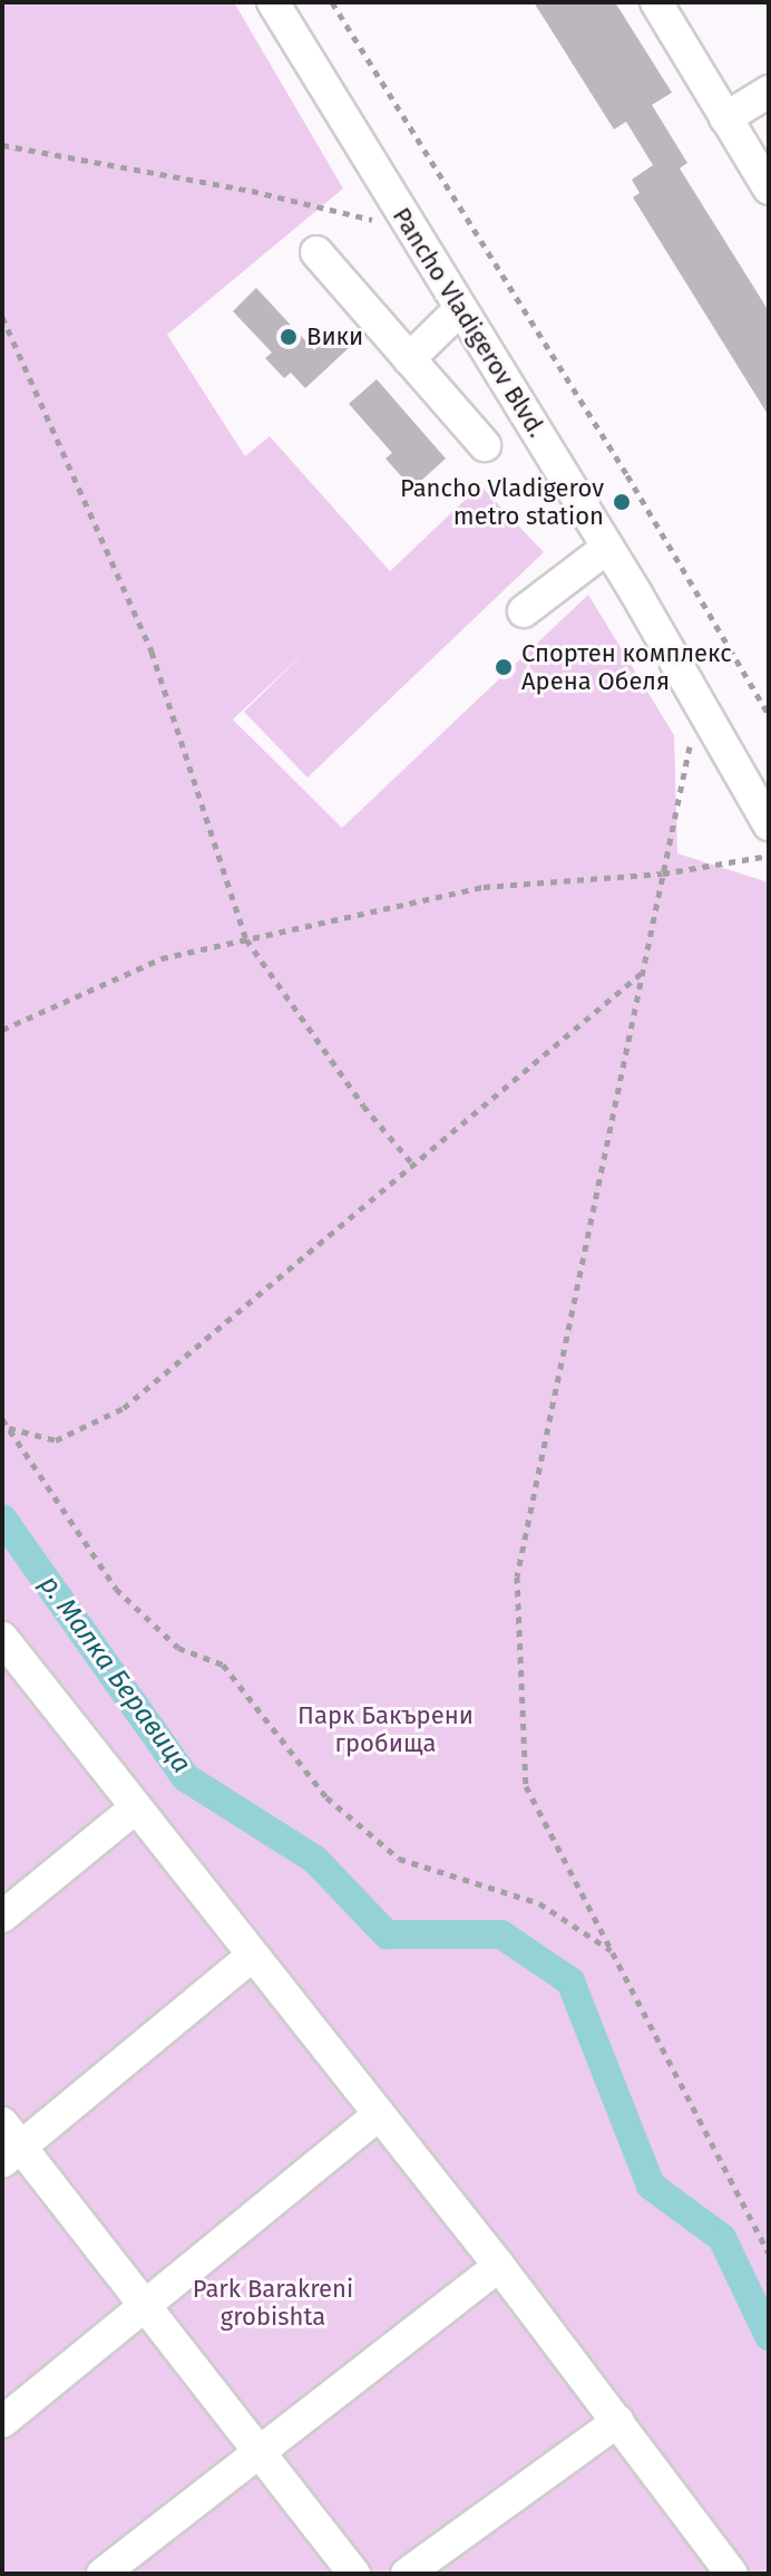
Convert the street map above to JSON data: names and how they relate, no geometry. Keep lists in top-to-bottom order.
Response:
{
  "streets": {
    "street": ["Pancho Vladigerov Blvd."]
  },
  "water": ["р. Малка Беравица"],
  "parks": ["Парк Бакърени гробища", "Park Barakreni grobishta"],
  "places": ["Вики", "Pancho Vladigerov metro station", "Спортен комплекс Арена Обеля"]
}
